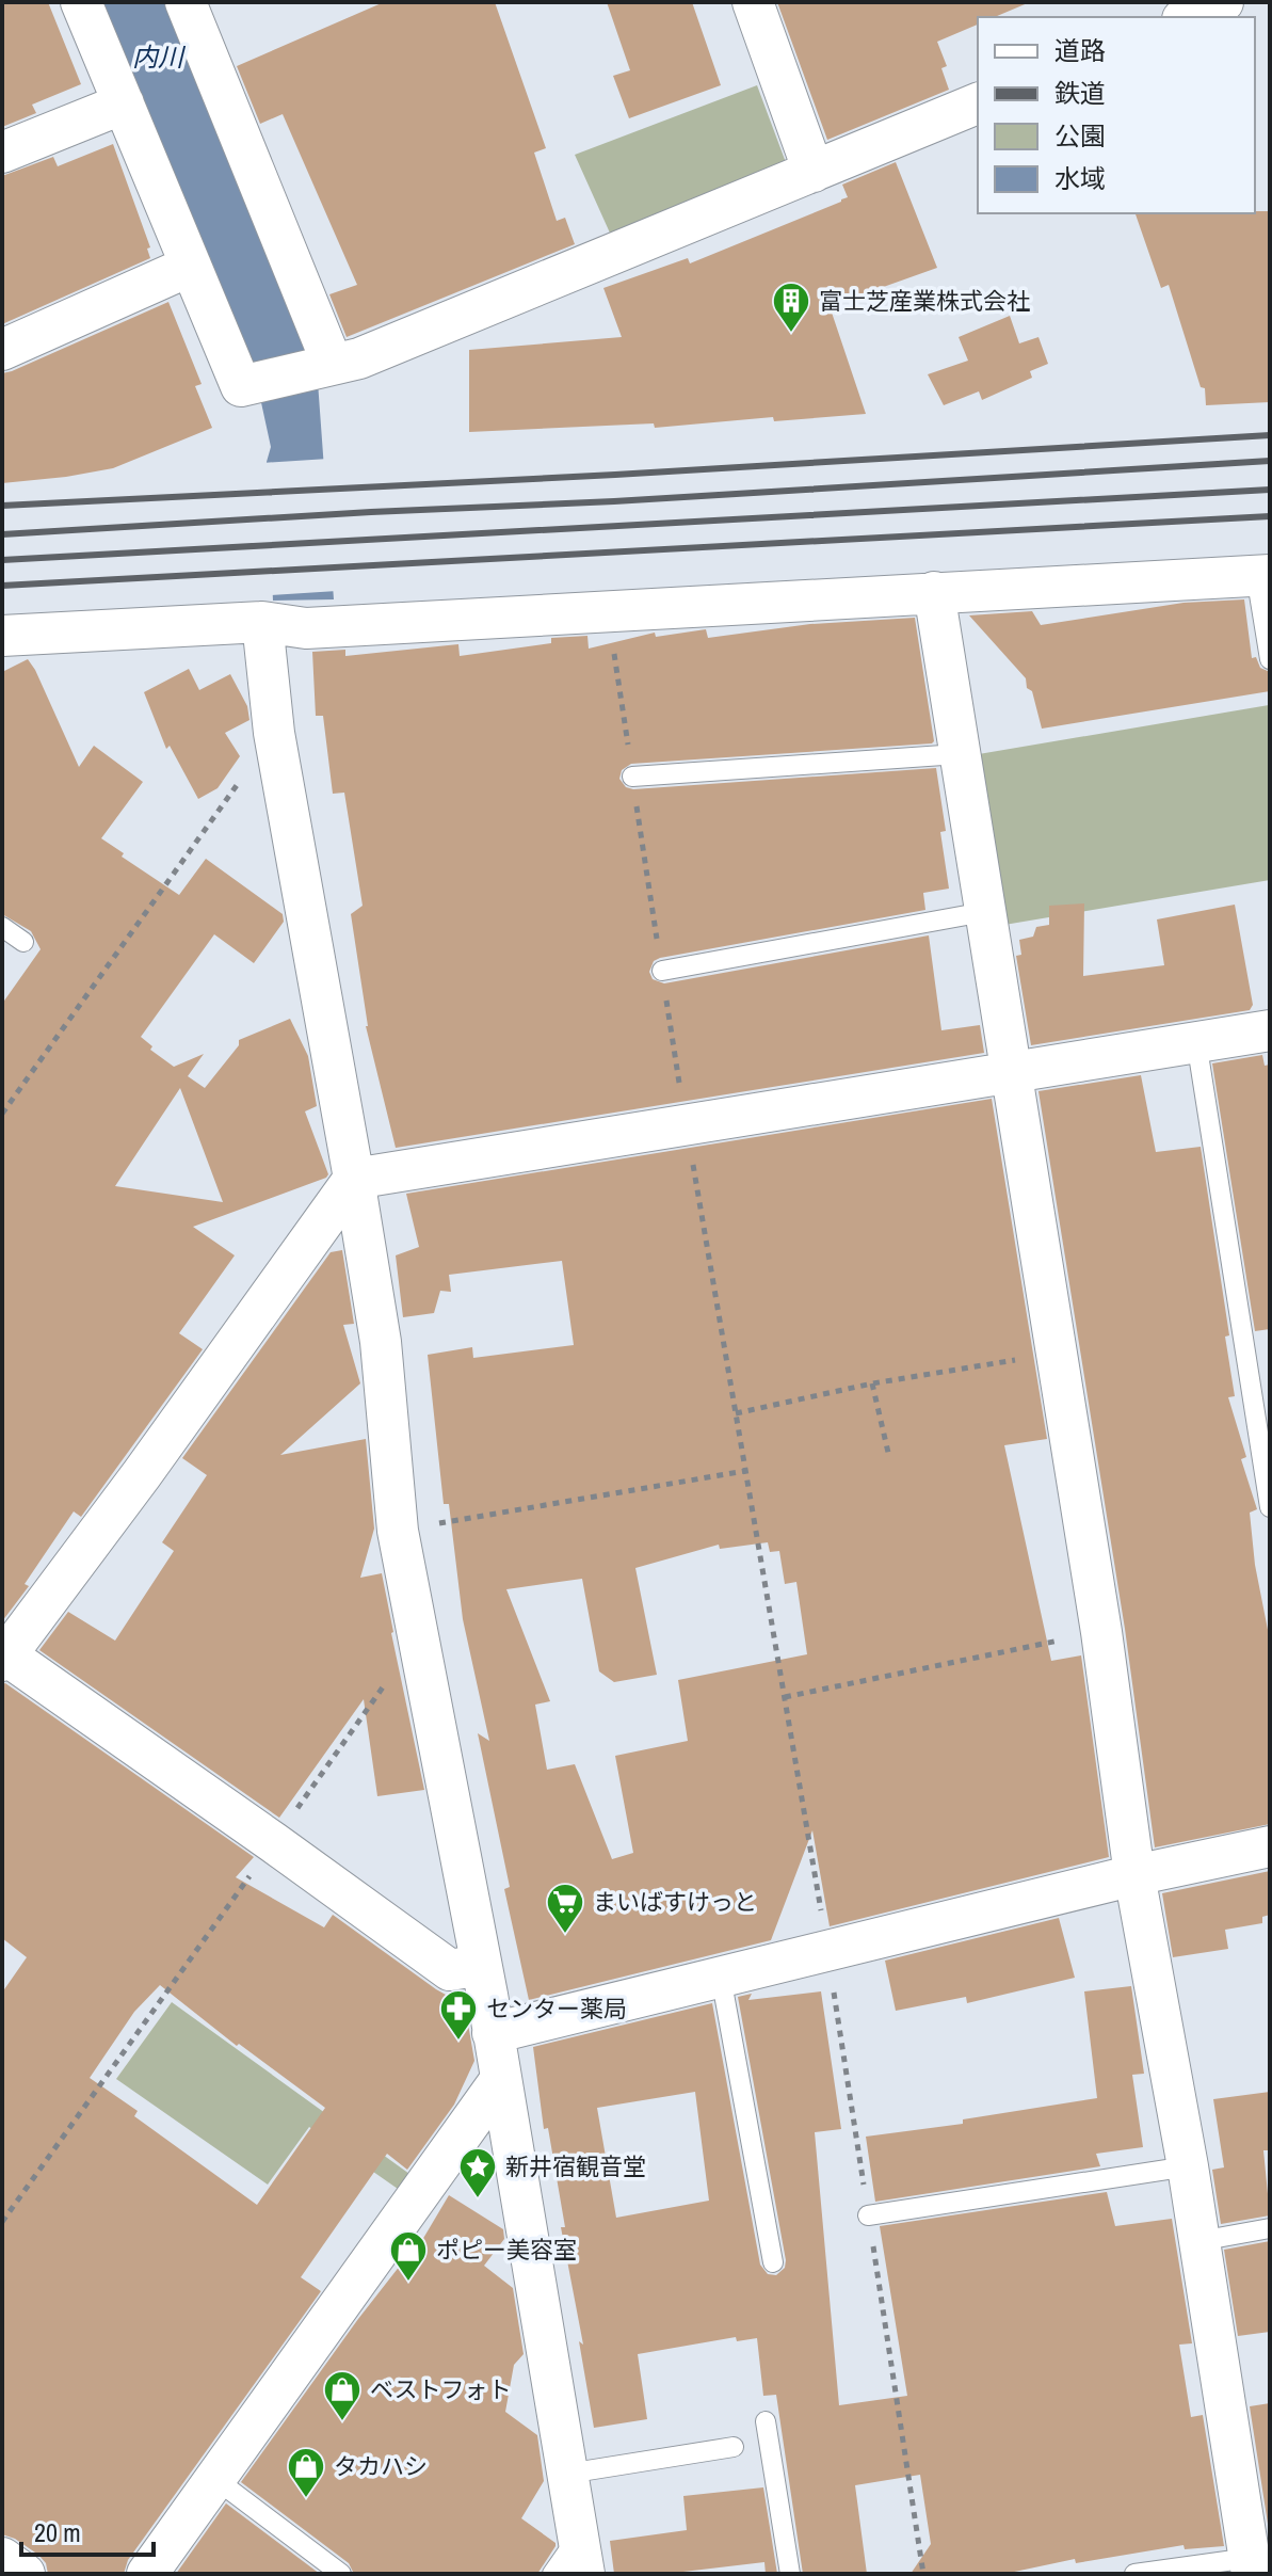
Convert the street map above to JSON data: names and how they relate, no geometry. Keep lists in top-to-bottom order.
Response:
{
  "water": ["内川"],
  "places": {
    "building": ["富士芝産業株式会社"],
    "supermarket": ["まいばすけっと"],
    "pharmacy": ["センター薬局"],
    "place": ["新井宿観音堂"],
    "shop": ["ポピー美容室", "ベストフォト", "タカハシ"]
  },
  "legend": [
    "道路",
    "鉄道",
    "公園",
    "水域"
  ],
  "scale_bar": "20 m"
}
